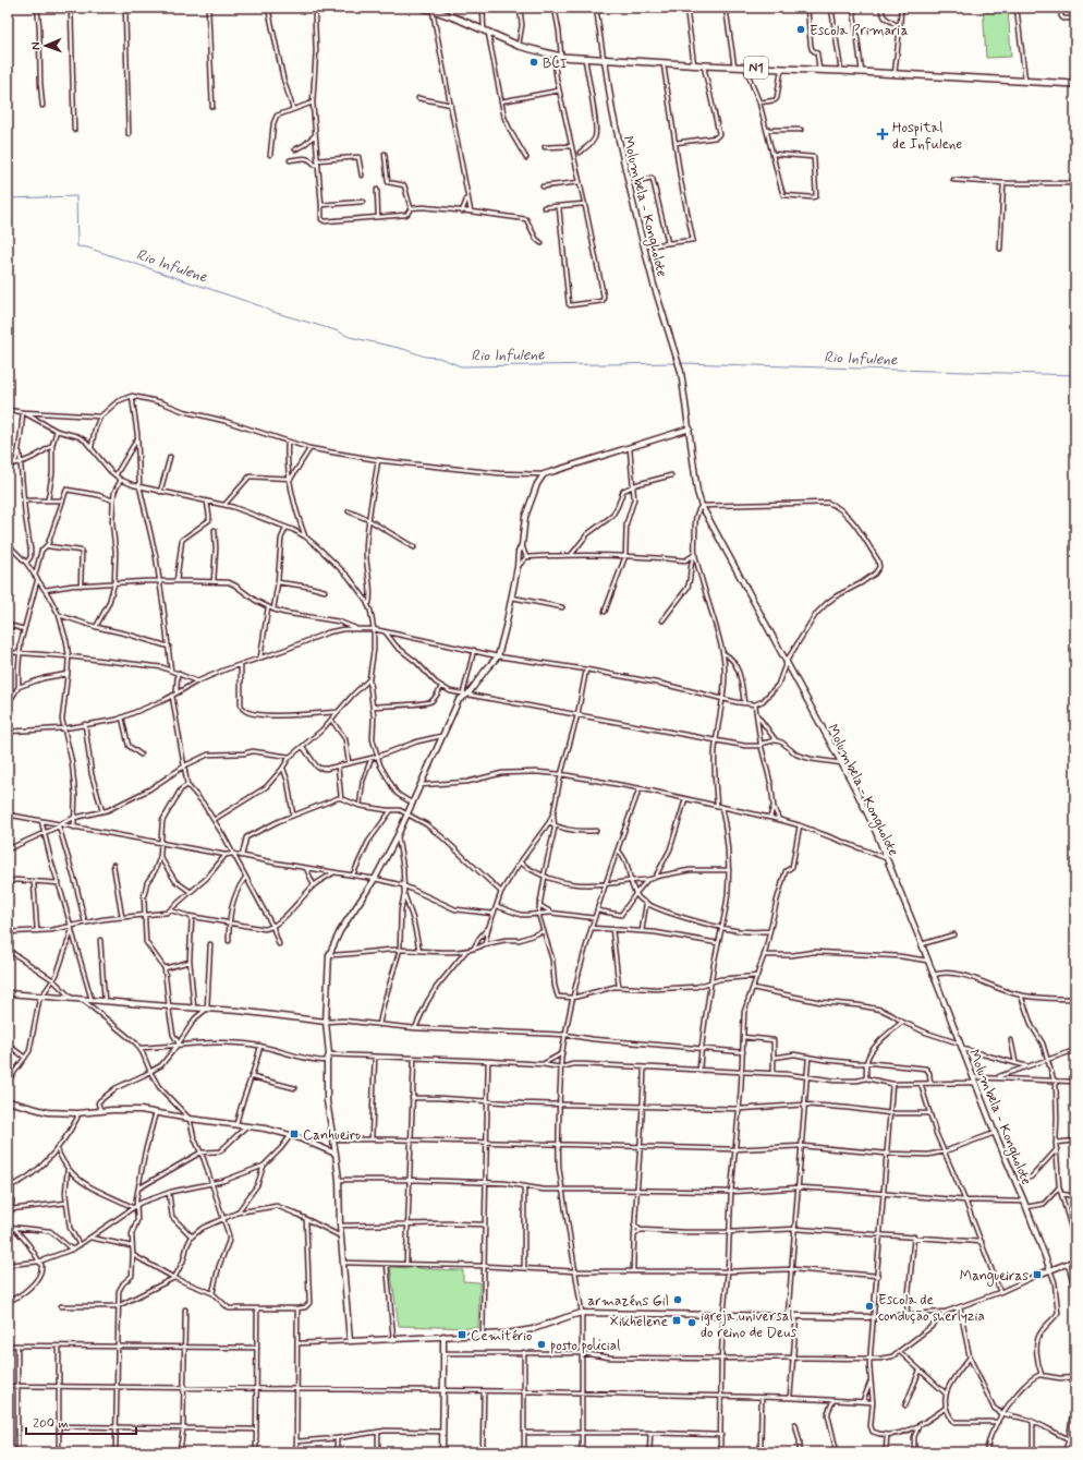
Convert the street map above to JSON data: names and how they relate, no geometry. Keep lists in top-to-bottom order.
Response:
{
  "streets": {
    "highway": ["N1"],
    "street": ["Molumbela - Kongholote"]
  },
  "crossings": [
    ["N1", "Molumbela - Kongholote"]
  ],
  "water": ["Rio Infulene"],
  "places": {
    "other": [
      "Escola Primaria",
      "BCI",
      "armazéns Gil",
      "Escola de condução sherlyzia",
      "igreja universal do reino de Deus",
      "posto policial"
    ],
    "health": ["Hospital de Infulene"],
    "transit": [
      "Canhueiro",
      "Mangueiras",
      "Xikhelene",
      "Cemitério"
    ]
  },
  "scale_bar": "200 m",
  "north": "left"
}
